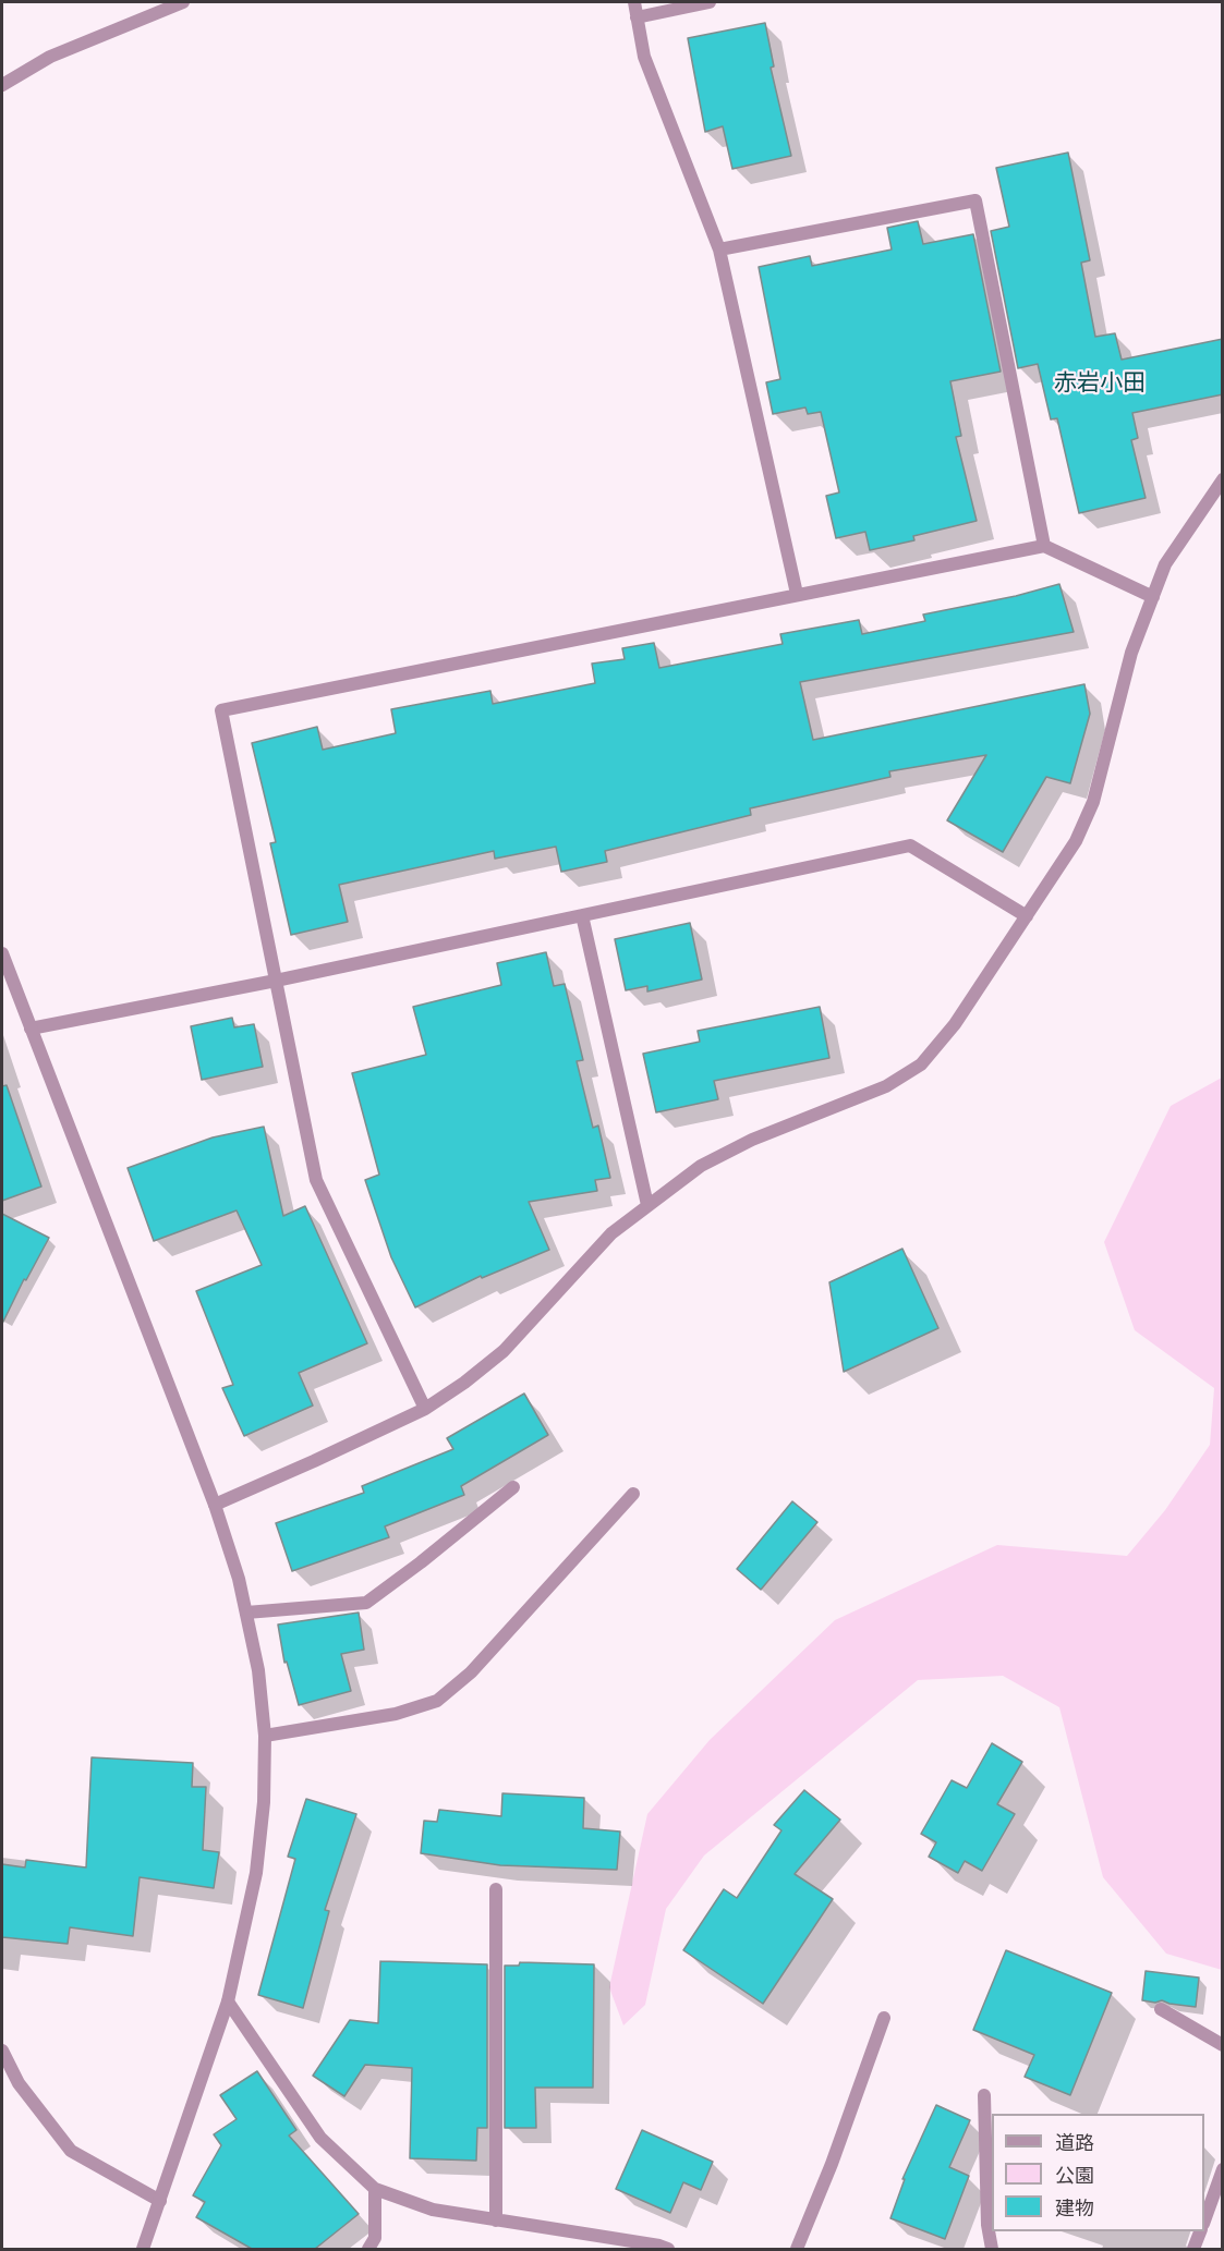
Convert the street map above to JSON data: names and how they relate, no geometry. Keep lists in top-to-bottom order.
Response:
{
  "districts": ["赤岩小田"],
  "legend": ["道路", "公園", "建物"]
}
